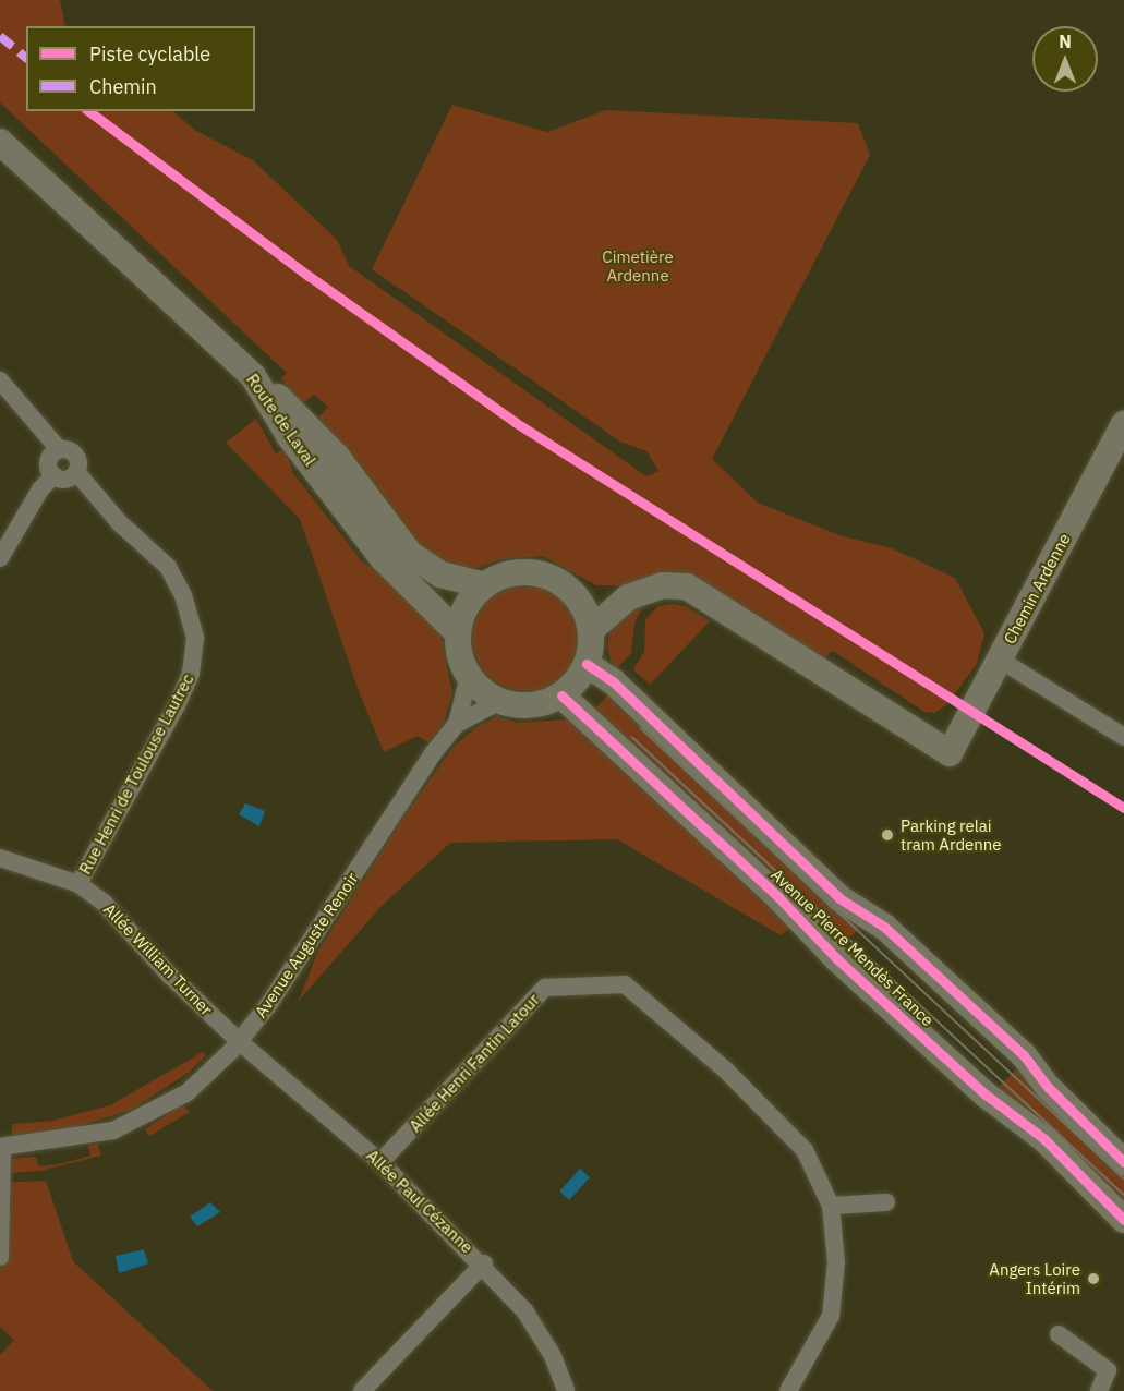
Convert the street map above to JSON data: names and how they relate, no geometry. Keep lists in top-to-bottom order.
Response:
{
  "streets": {
    "main road": ["Route de Laval", "Chemin Ardenne", "Avenue Pierre Mendès France"],
    "street": [
      "Rue Henri de Toulouse Lautrec",
      "Avenue Auguste Renoir",
      "Allée William Turner",
      "Allée Henri Fantin Latour",
      "Allée Paul Cézanne"
    ]
  },
  "crossings": [
    ["Route de Laval", "Avenue Auguste Renoir"],
    ["Route de Laval", "Avenue Pierre Mendès France"],
    ["Rue Henri de Toulouse Lautrec", "Allée William Turner"],
    ["Avenue Auguste Renoir", "Avenue Pierre Mendès France"],
    ["Avenue Auguste Renoir", "Allée William Turner"],
    ["Avenue Auguste Renoir", "Allée Paul Cézanne"],
    ["Allée William Turner", "Allée Paul Cézanne"],
    ["Allée Henri Fantin Latour", "Allée Paul Cézanne"]
  ],
  "parks": ["Cimetière Ardenne"],
  "places": ["Parking relai tram Ardenne", "Angers Loire Intérim"],
  "legend": ["Piste cyclable", "Chemin"],
  "north": "top"
}
